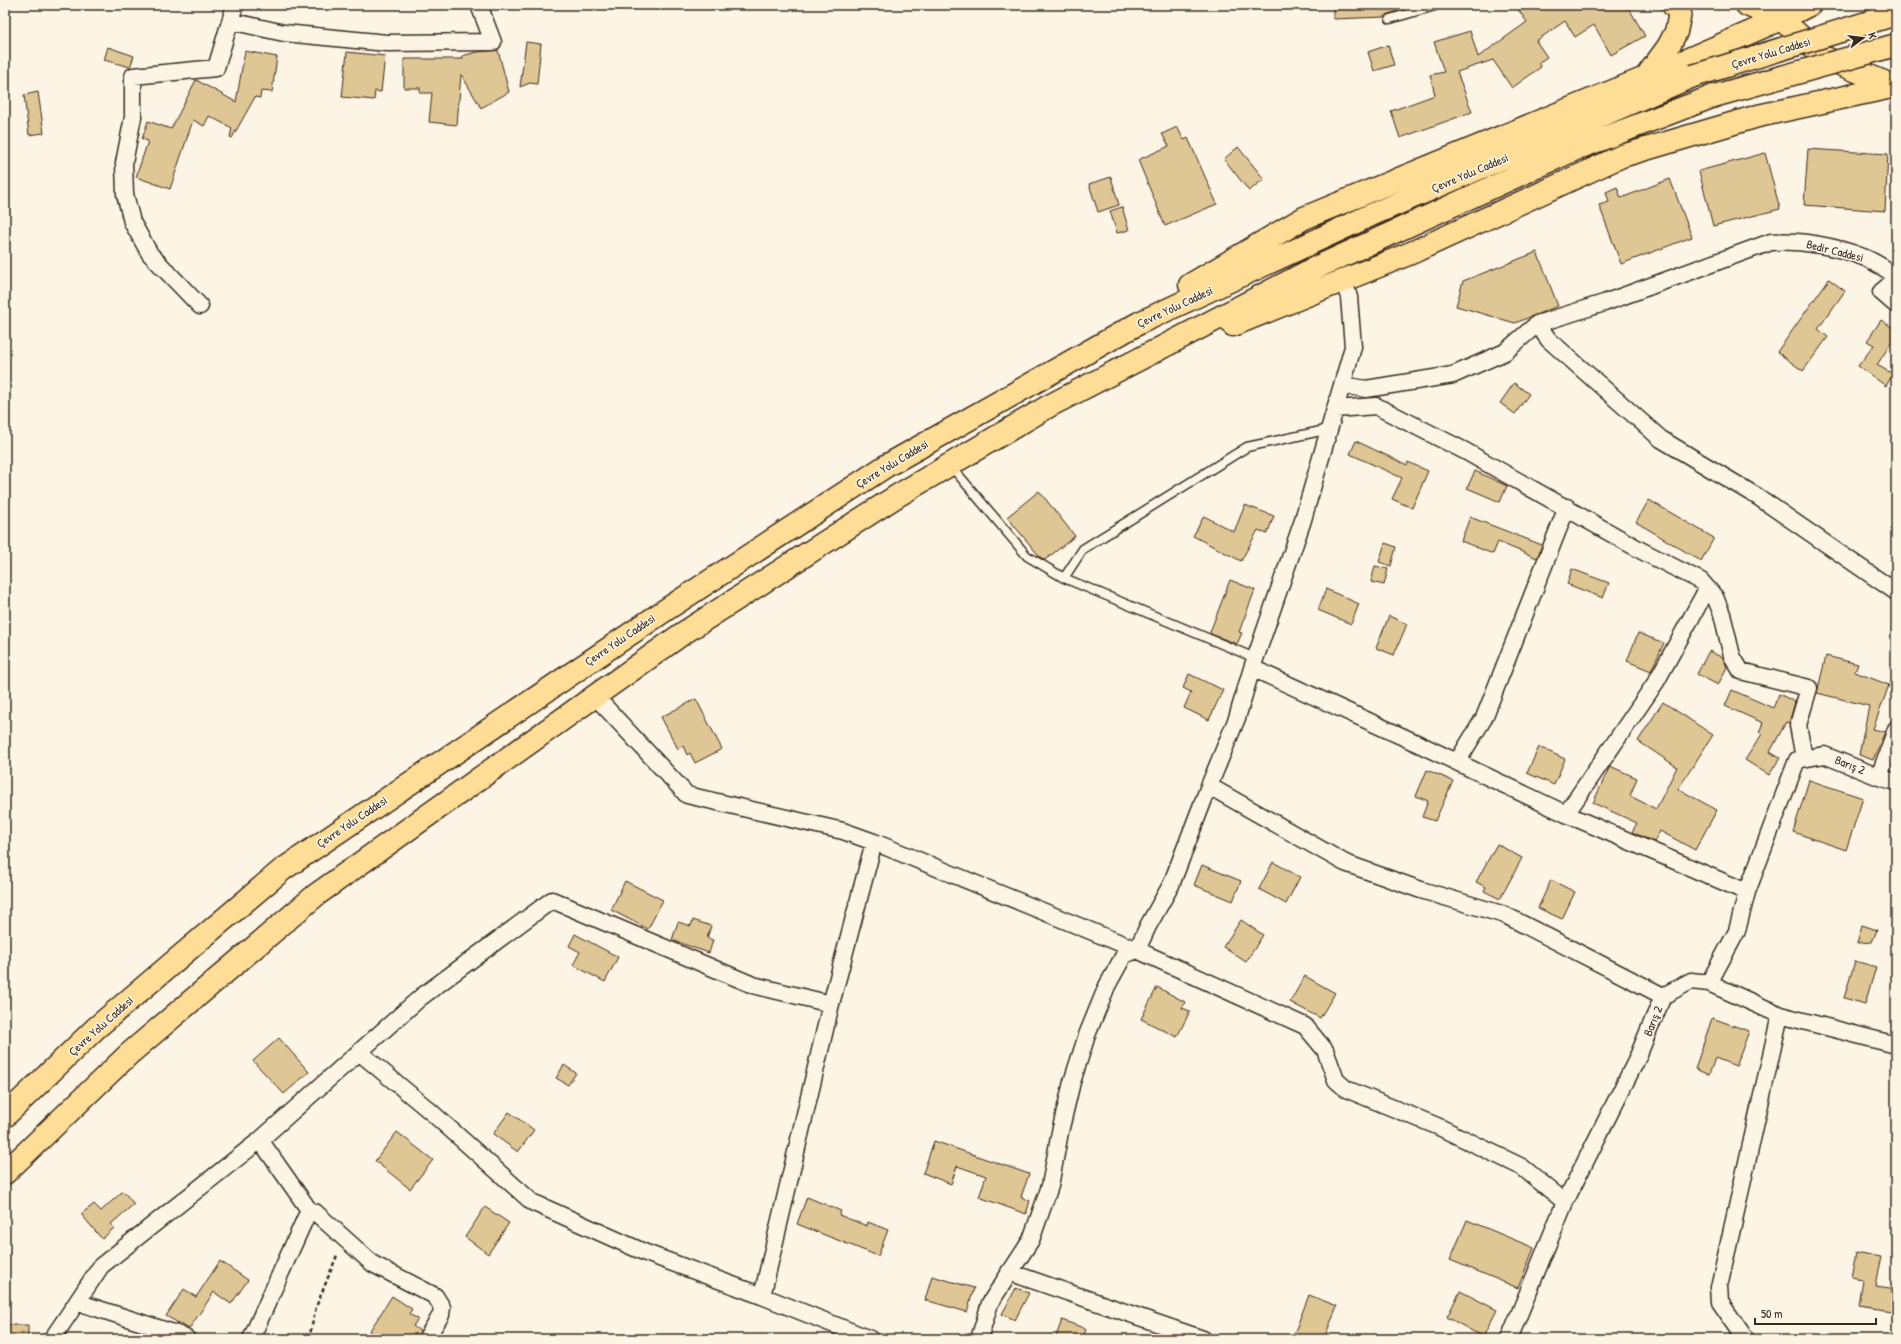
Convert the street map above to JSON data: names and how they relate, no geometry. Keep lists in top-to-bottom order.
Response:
{
  "streets": {
    "highway": ["Çevre Yolu Caddesi"],
    "street": ["Bedir Caddesi", "Barış 2"]
  },
  "scale_bar": "50 m",
  "north": "right"
}
